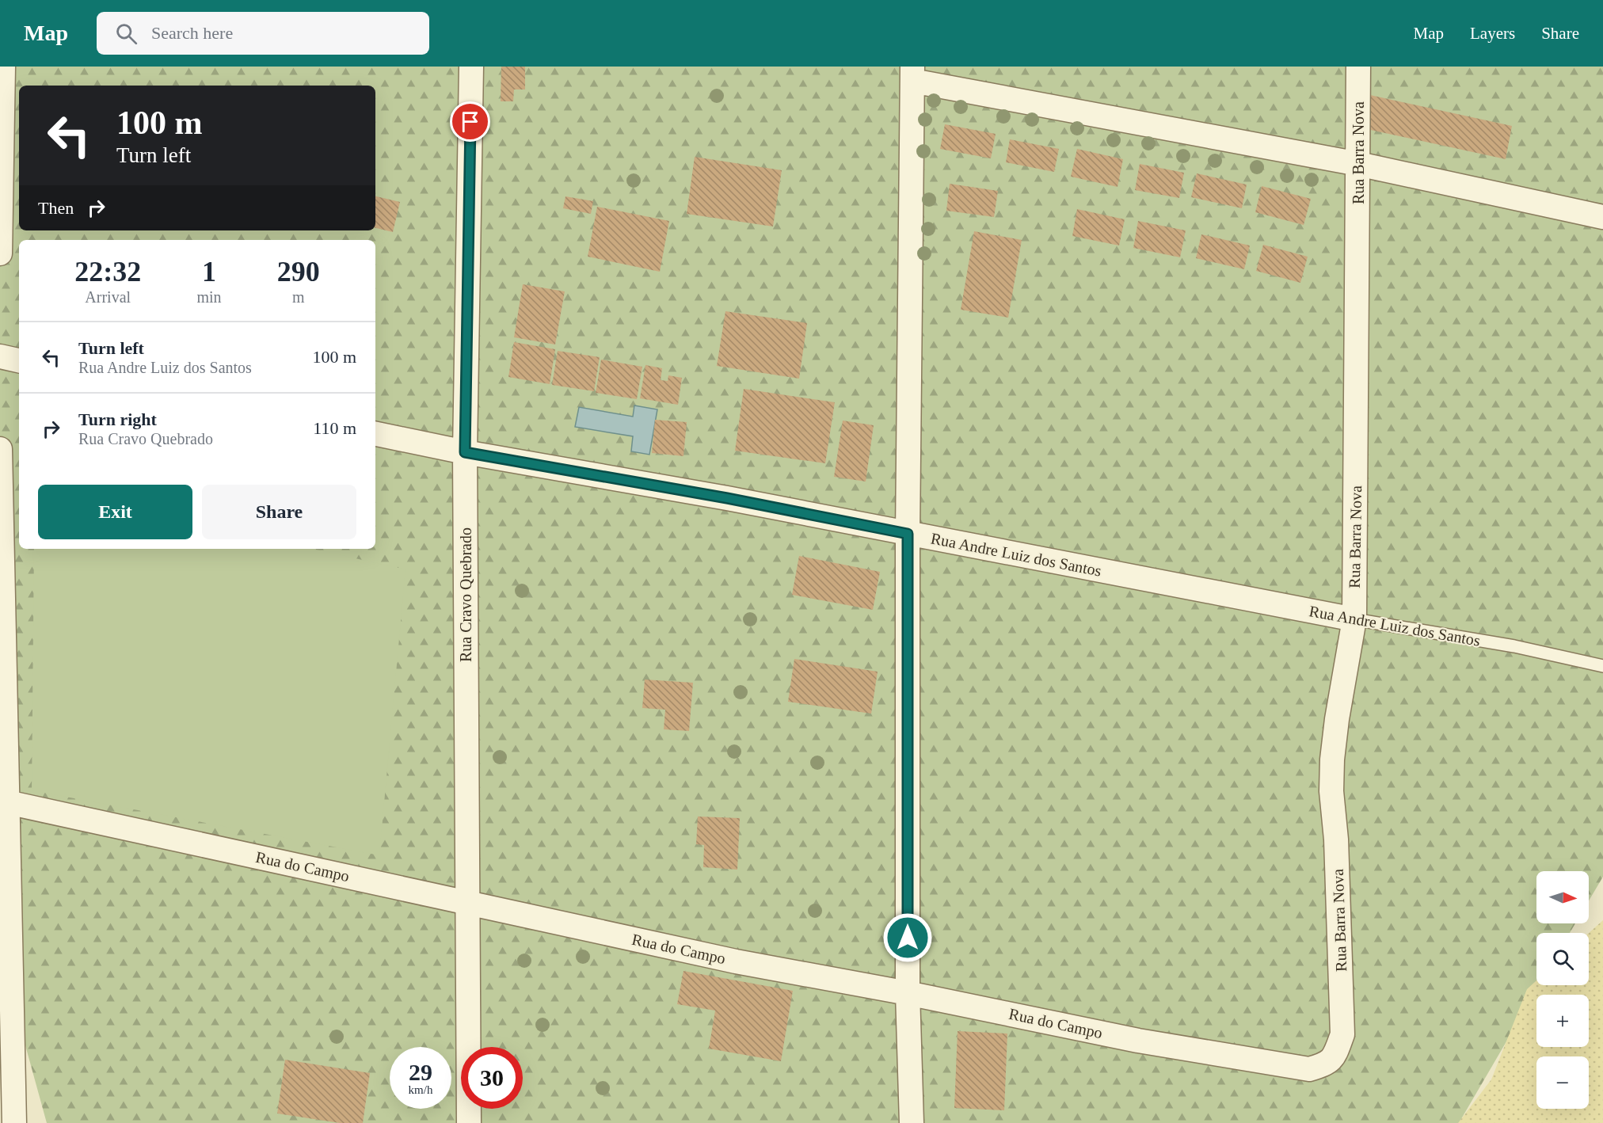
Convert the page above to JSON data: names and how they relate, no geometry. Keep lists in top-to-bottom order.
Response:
{
  "streets": {
    "street": [
      "Rua Barra Nova",
      "Rua Andre Luiz dos Santos",
      "Rua Cravo Quebrado",
      "Rua do Campo"
    ]
  },
  "crossings": [
    ["Rua Barra Nova", "Rua Andre Luiz dos Santos"],
    ["Rua Barra Nova", "Rua do Campo"],
    ["Rua Andre Luiz dos Santos", "Rua Cravo Quebrado"],
    ["Rua Cravo Quebrado", "Rua do Campo"]
  ],
  "north": "right",
  "page": {
    "header": "Map",
    "search": "Search here",
    "nav": ["Map", "Layers", "Share"],
    "turn": ["100 m", "Turn left"],
    "then": "Then",
    "eta": [
      "22:32",
      "Arrival",
      "1",
      "min",
      "290",
      "m"
    ],
    "list": [
      {
        "name": "Turn left",
        "note": "Rua Andre Luiz dos Santos",
        "value": "100 m"
      },
      {
        "name": "Turn right",
        "note": "Rua Cravo Quebrado",
        "value": "110 m"
      }
    ],
    "buttons": ["Exit", "Share"],
    "map_buttons": ["+", "−"],
    "speed": "29 km/h",
    "limit": "30"
  }
}
